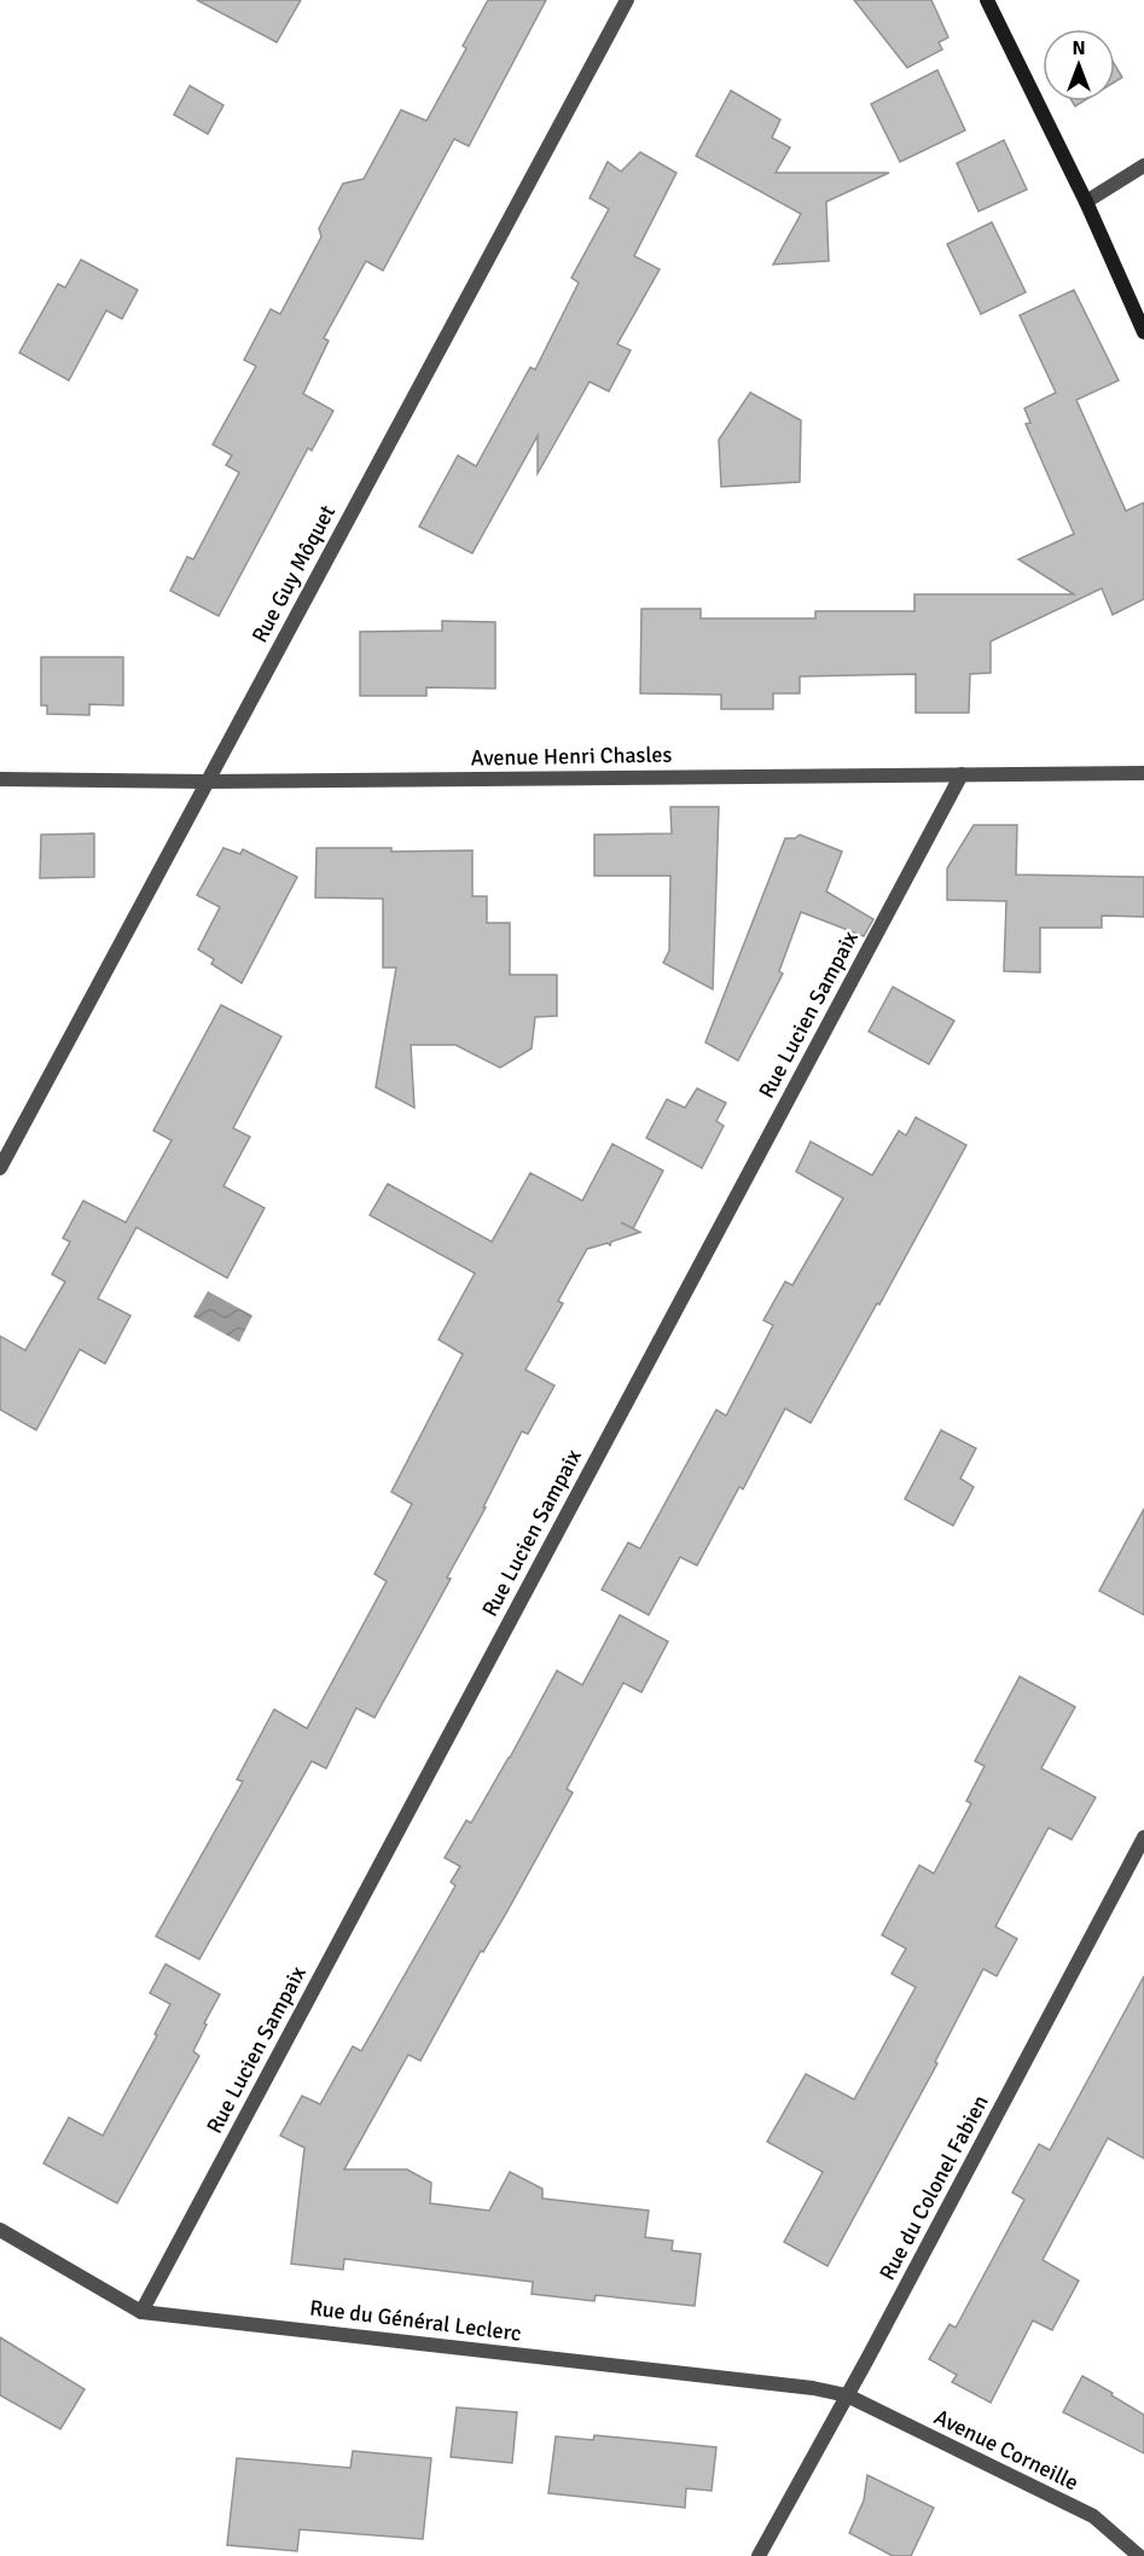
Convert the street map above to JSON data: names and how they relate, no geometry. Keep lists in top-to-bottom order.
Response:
{
  "streets": {
    "street": [
      "Rue Guy Môquet",
      "Avenue Henri Chasles",
      "Rue Lucien Sampaix",
      "Rue du Colonel Fabien",
      "Rue du Général Leclerc",
      "Avenue Corneille"
    ]
  },
  "crossings": [
    ["Rue Guy Môquet", "Avenue Henri Chasles"],
    ["Avenue Henri Chasles", "Rue Lucien Sampaix"],
    ["Rue Lucien Sampaix", "Rue du Général Leclerc"],
    ["Rue du Colonel Fabien", "Rue du Général Leclerc"],
    ["Rue du Colonel Fabien", "Avenue Corneille"],
    ["Rue du Général Leclerc", "Avenue Corneille"]
  ],
  "north": "top"
}
